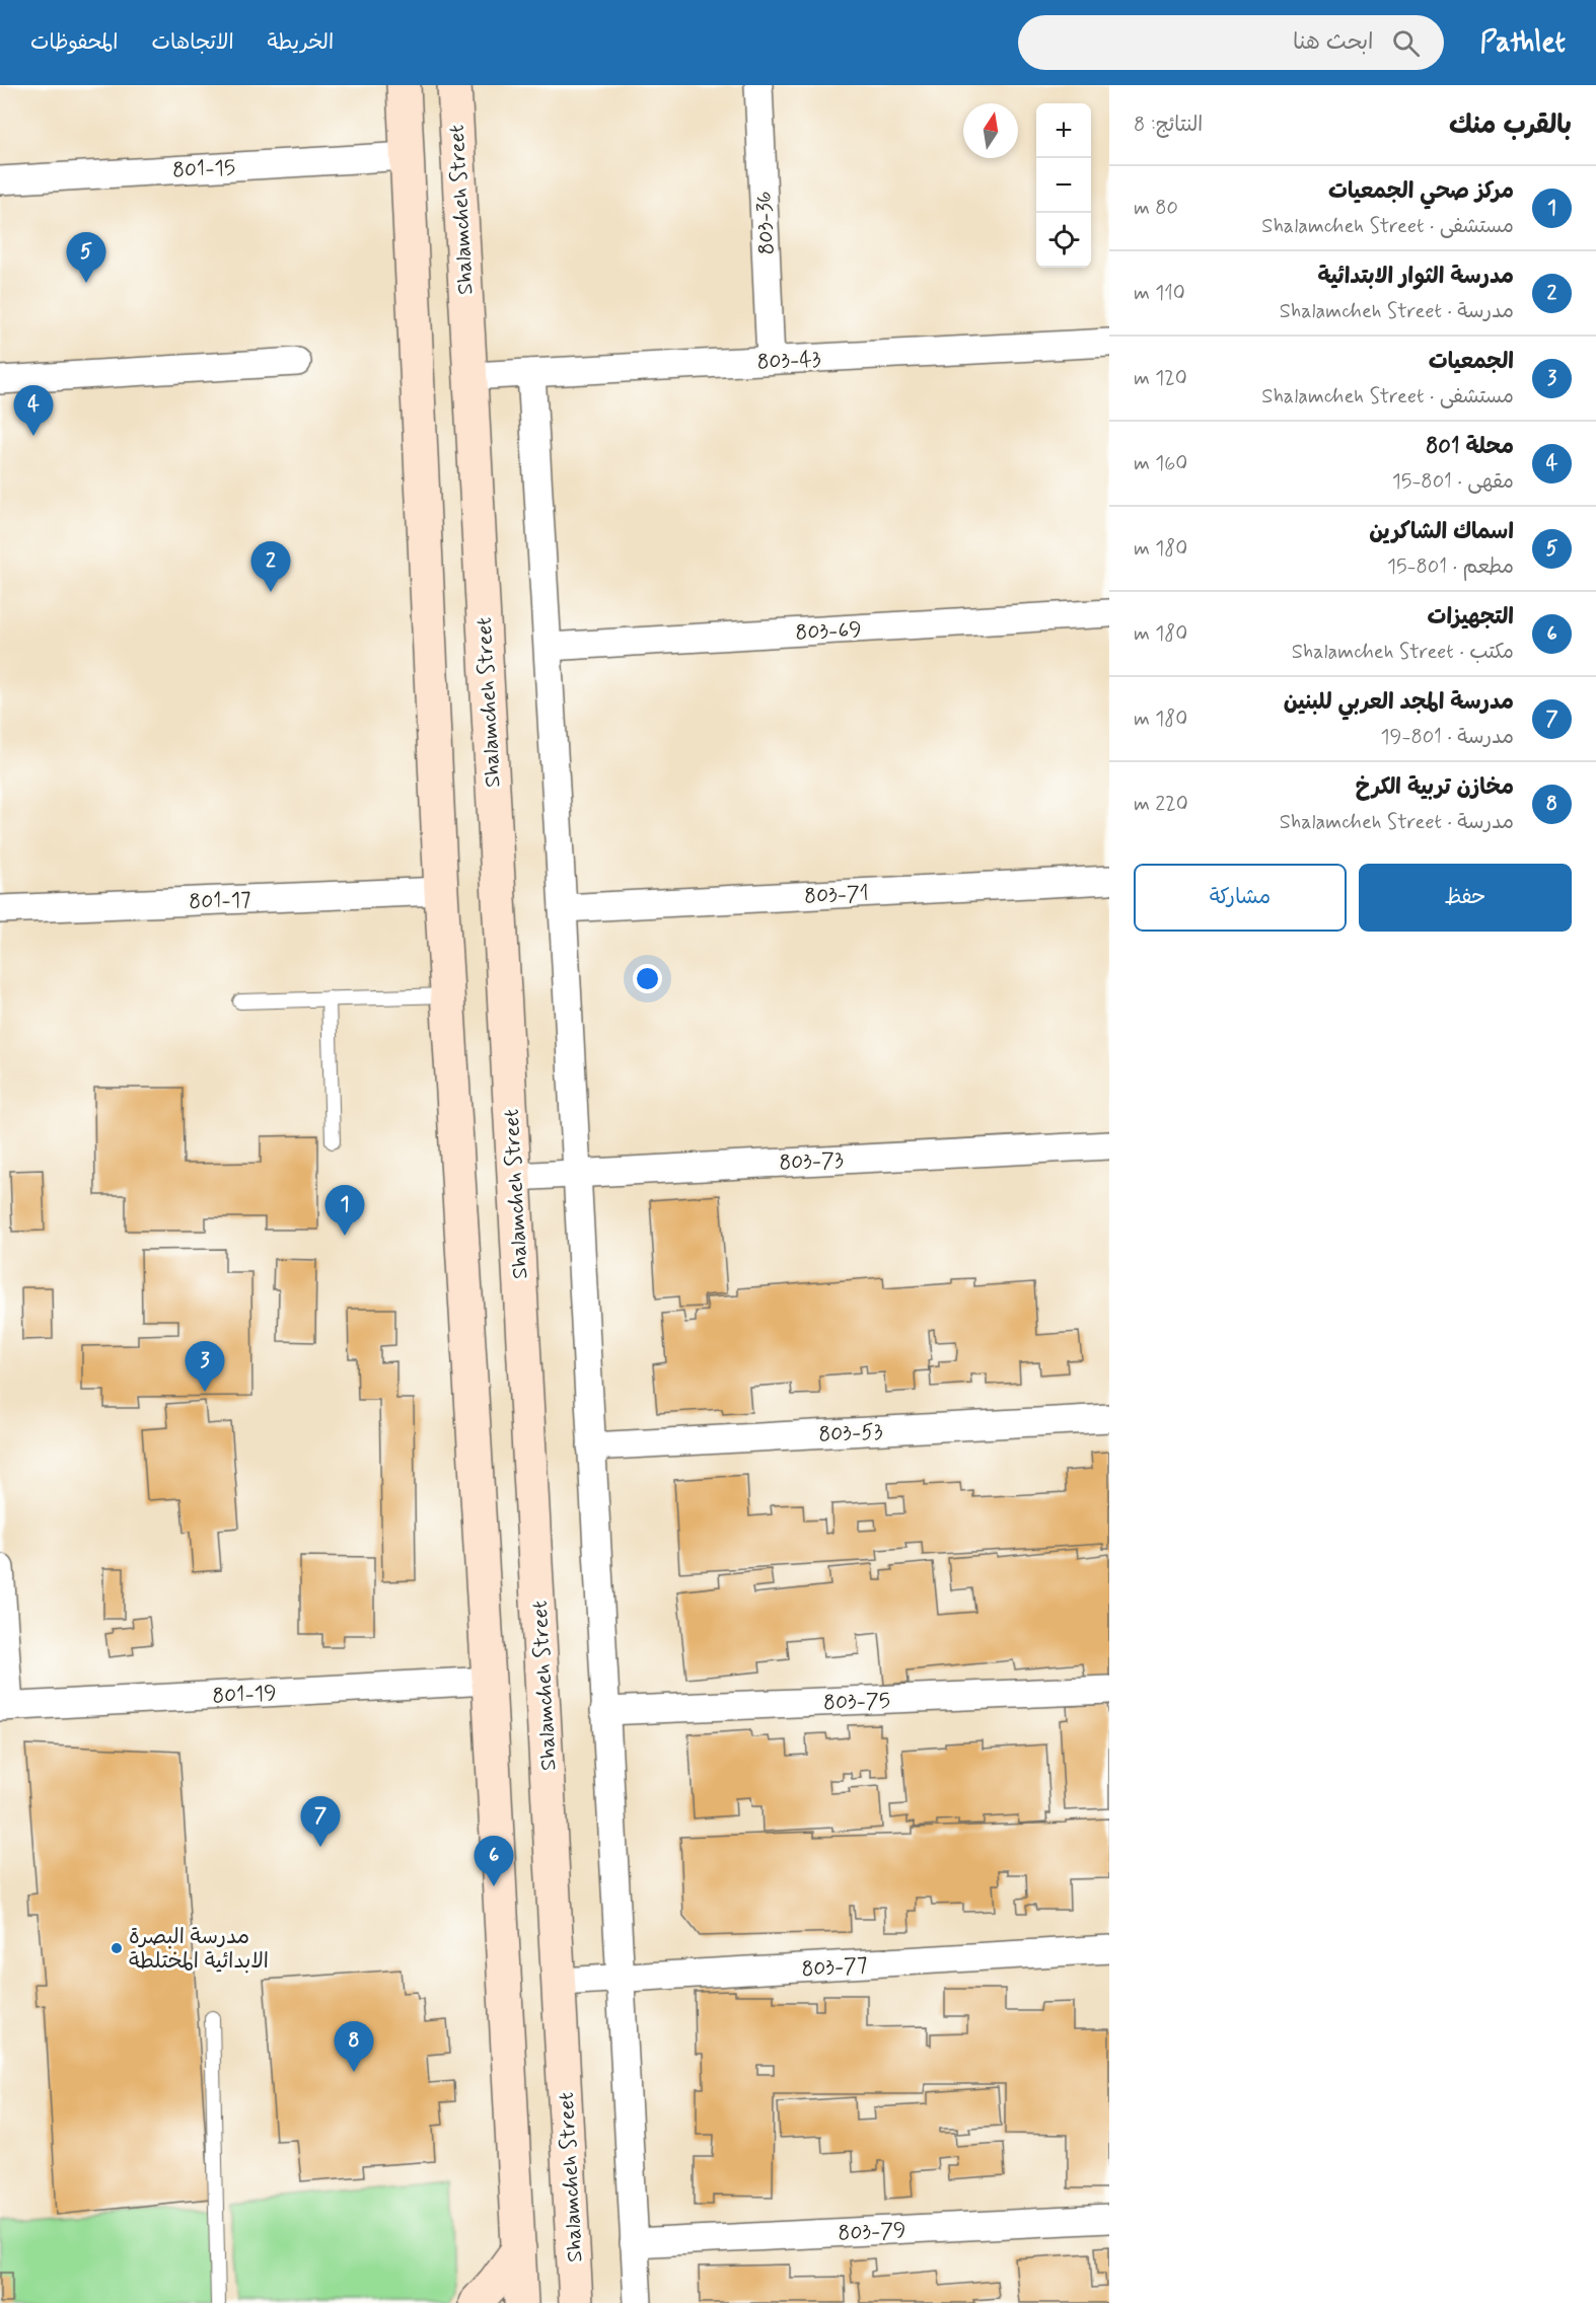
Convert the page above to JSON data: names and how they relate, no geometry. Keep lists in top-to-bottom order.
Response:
{
  "streets": {
    "street": [
      "801-15",
      "Shalamcheh Street",
      "803-36",
      "803-43",
      "803-69",
      "803-71",
      "801-17",
      "803-73",
      "803-53",
      "801-19",
      "803-75",
      "803-77",
      "803-79"
    ]
  },
  "crossings": [
    ["Shalamcheh Street", "803-43"],
    ["Shalamcheh Street", "803-73"],
    ["Shalamcheh Street", "803-77"],
    ["803-36", "803-43"]
  ],
  "places": ["مدرسة البصرة الابدائية المختلطة"],
  "north": "top",
  "page": {
    "header": "Pathlet",
    "search": "ابحث هنا",
    "nav": ["الخريطة", "الاتجاهات", "المحفوظات"],
    "heading": ["بالقرب منك", "النتائج: 8"],
    "map_buttons": ["+", "−"],
    "list": [
      {
        "mark": "1",
        "name": "مركز صحي الجمعيات",
        "note": "مستشفى · Shalamcheh Street",
        "value": "80 m"
      },
      {
        "mark": "2",
        "name": "مدرسة الثوار الابتدائية",
        "note": "مدرسة · Shalamcheh Street",
        "value": "110 m"
      },
      {
        "mark": "3",
        "name": "الجمعيات",
        "note": "مستشفى · Shalamcheh Street",
        "value": "120 m"
      },
      {
        "mark": "4",
        "name": "محلة 801",
        "note": "مقهى · 801-15",
        "value": "160 m"
      },
      {
        "mark": "5",
        "name": "اسماك الشاكرين",
        "note": "مطعم · 801-15",
        "value": "180 m"
      },
      {
        "mark": "6",
        "name": "التجهيزات",
        "note": "مكتب · Shalamcheh Street",
        "value": "180 m"
      },
      {
        "mark": "7",
        "name": "مدرسة المجد العربي للبنين",
        "note": "مدرسة · 801-19",
        "value": "180 m"
      },
      {
        "mark": "8",
        "name": "مخازن تربية الكرخ",
        "note": "مدرسة · Shalamcheh Street",
        "value": "220 m"
      }
    ],
    "pins": [
      "5",
      "4",
      "2",
      "1",
      "3",
      "7",
      "6",
      "8"
    ],
    "buttons": ["حفظ", "مشاركة"]
  }
}
